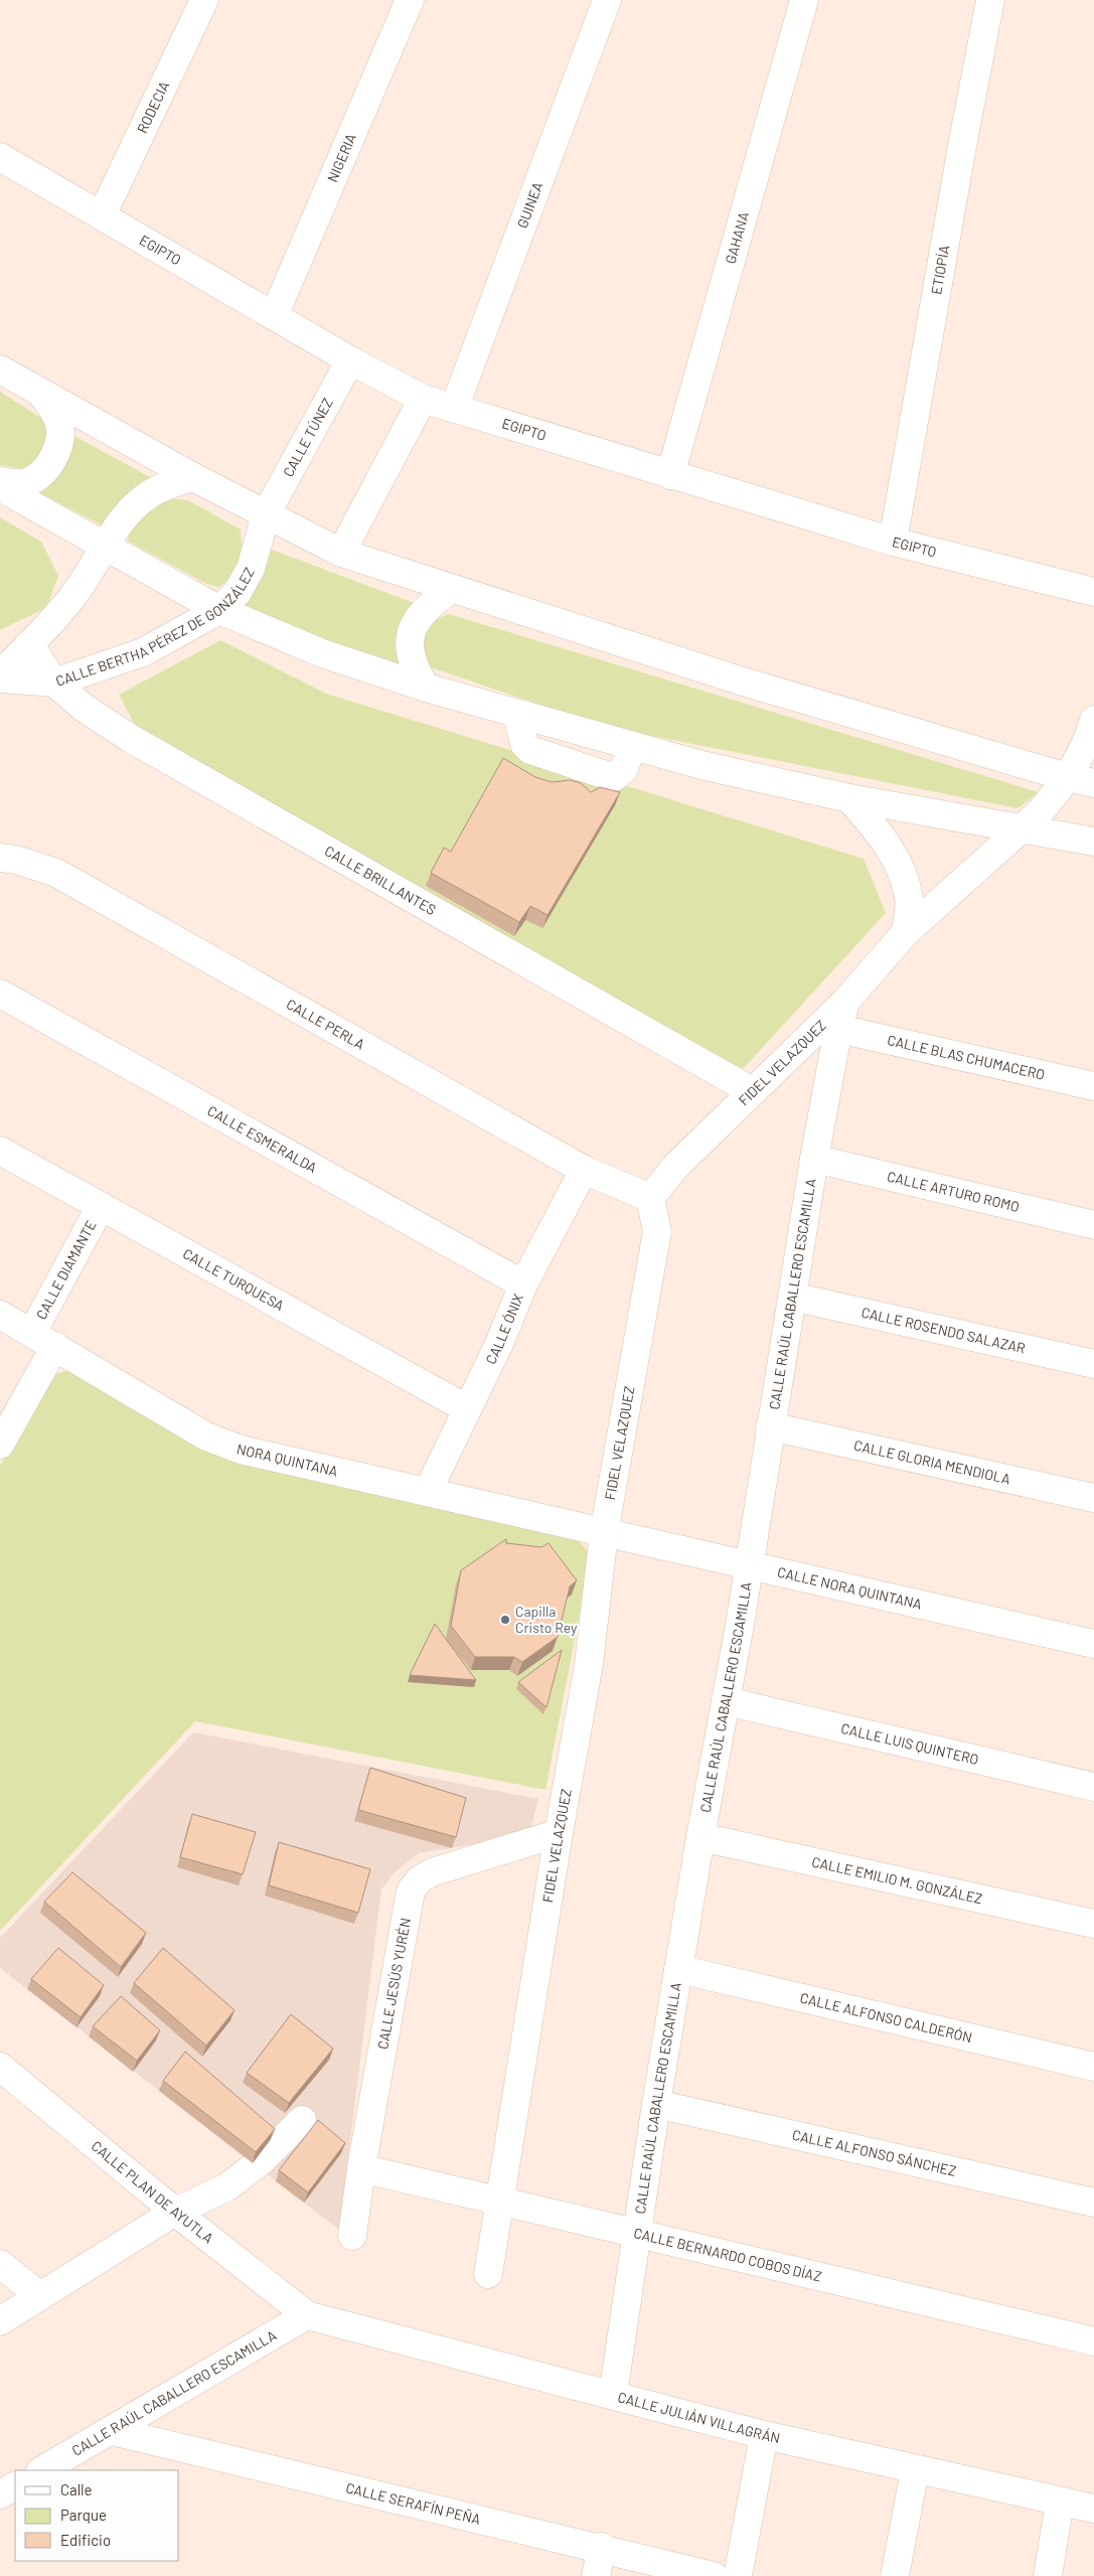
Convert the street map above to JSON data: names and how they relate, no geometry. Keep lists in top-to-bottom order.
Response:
{
  "streets": {
    "street": [
      "RODECIA",
      "NIGERIA",
      "GUINEA",
      "GAHANA",
      "EGIPTO",
      "ETIOPÍA",
      "CALLE TÚNEZ",
      "CALLE BERTHA PÉREZ DE GONZÁLEZ",
      "CALLE BRILLANTES",
      "CALLE PERLA",
      "CALLE BLAS CHUMACERO",
      "FIDEL VELAZQUEZ",
      "CALLE ESMERALDA",
      "CALLE ARTURO ROMO",
      "CALLE DIAMANTE",
      "CALLE TURQUESA",
      "CALLE RAÚL CABALLERO ESCAMILLA",
      "CALLE ÓNIX",
      "CALLE ROSENDO SALAZAR",
      "NORA QUINTANA",
      "CALLE GLORIA MENDIOLA",
      "CALLE NORA QUINTANA",
      "CALLE LUIS QUINTERO",
      "CALLE EMILIO M. GONZÁLEZ",
      "CALLE JESÚS YURÉN",
      "CALLE ALFONSO CALDERÓN",
      "CALLE ALFONSO SÁNCHEZ",
      "CALLE PLAN DE AYUTLA",
      "CALLE BERNARDO COBOS DÍAZ",
      "CALLE JULIÁN VILLAGRÁN",
      "CALLE SERAFÍN PEÑA"
    ]
  },
  "crossings": [
    ["RODECIA", "EGIPTO"],
    ["NIGERIA", "EGIPTO"],
    ["GUINEA", "EGIPTO"],
    ["GAHANA", "EGIPTO"],
    ["EGIPTO", "ETIOPÍA"],
    ["EGIPTO", "CALLE TÚNEZ"],
    ["CALLE TÚNEZ", "CALLE BERTHA PÉREZ DE GONZÁLEZ"],
    ["CALLE BERTHA PÉREZ DE GONZÁLEZ", "CALLE BRILLANTES"],
    ["CALLE BRILLANTES", "FIDEL VELAZQUEZ"],
    ["CALLE PERLA", "FIDEL VELAZQUEZ"],
    ["CALLE PERLA", "CALLE ÓNIX"],
    ["CALLE BLAS CHUMACERO", "CALLE RAÚL CABALLERO ESCAMILLA"],
    ["FIDEL VELAZQUEZ", "CALLE RAÚL CABALLERO ESCAMILLA"],
    ["FIDEL VELAZQUEZ", "NORA QUINTANA"],
    ["FIDEL VELAZQUEZ", "CALLE NORA QUINTANA"],
    ["FIDEL VELAZQUEZ", "CALLE JESÚS YURÉN"],
    ["FIDEL VELAZQUEZ", "CALLE BERNARDO COBOS DÍAZ"],
    ["CALLE ESMERALDA", "CALLE ÓNIX"],
    ["CALLE ARTURO ROMO", "CALLE RAÚL CABALLERO ESCAMILLA"],
    ["CALLE DIAMANTE", "CALLE TURQUESA"],
    ["CALLE DIAMANTE", "NORA QUINTANA"],
    ["CALLE TURQUESA", "CALLE ÓNIX"],
    ["CALLE RAÚL CABALLERO ESCAMILLA", "CALLE ROSENDO SALAZAR"],
    ["CALLE RAÚL CABALLERO ESCAMILLA", "CALLE GLORIA MENDIOLA"],
    ["CALLE RAÚL CABALLERO ESCAMILLA", "CALLE NORA QUINTANA"],
    ["CALLE RAÚL CABALLERO ESCAMILLA", "CALLE LUIS QUINTERO"],
    ["CALLE RAÚL CABALLERO ESCAMILLA", "CALLE EMILIO M. GONZÁLEZ"],
    ["CALLE RAÚL CABALLERO ESCAMILLA", "CALLE ALFONSO CALDERÓN"],
    ["CALLE RAÚL CABALLERO ESCAMILLA", "CALLE ALFONSO SÁNCHEZ"],
    ["CALLE RAÚL CABALLERO ESCAMILLA", "CALLE PLAN DE AYUTLA"],
    ["CALLE RAÚL CABALLERO ESCAMILLA", "CALLE BERNARDO COBOS DÍAZ"],
    ["CALLE RAÚL CABALLERO ESCAMILLA", "CALLE JULIÁN VILLAGRÁN"],
    ["CALLE RAÚL CABALLERO ESCAMILLA", "CALLE SERAFÍN PEÑA"],
    ["CALLE ÓNIX", "NORA QUINTANA"],
    ["NORA QUINTANA", "CALLE NORA QUINTANA"],
    ["CALLE JESÚS YURÉN", "CALLE BERNARDO COBOS DÍAZ"],
    ["CALLE PLAN DE AYUTLA", "CALLE JULIÁN VILLAGRÁN"]
  ],
  "places": ["Capilla Cristo Rey"],
  "legend": ["Calle", "Parque", "Edificio"]
}
